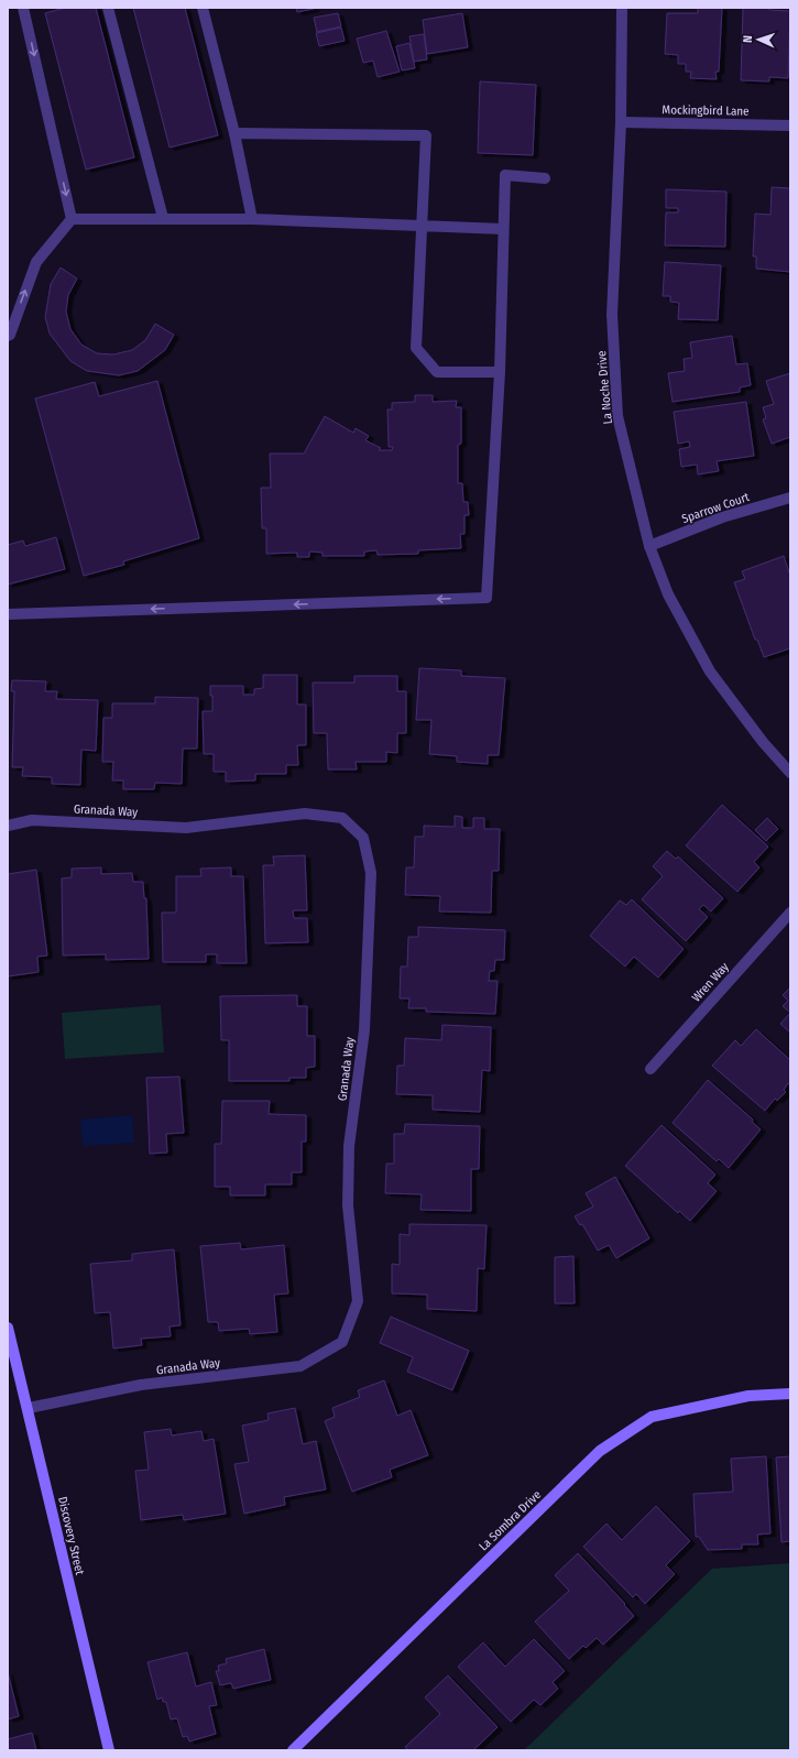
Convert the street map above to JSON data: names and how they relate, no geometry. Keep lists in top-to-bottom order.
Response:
{
  "streets": {
    "street": [
      "Mockingbird Lane",
      "La Noche Drive",
      "Sparrow Court",
      "Granada Way",
      "Wren Way",
      "La Sombra Drive",
      "Discovery Street"
    ]
  },
  "crossings": [
    ["Mockingbird Lane", "La Noche Drive"],
    ["La Noche Drive", "Sparrow Court"],
    ["Granada Way", "Discovery Street"]
  ],
  "north": "left"
}
